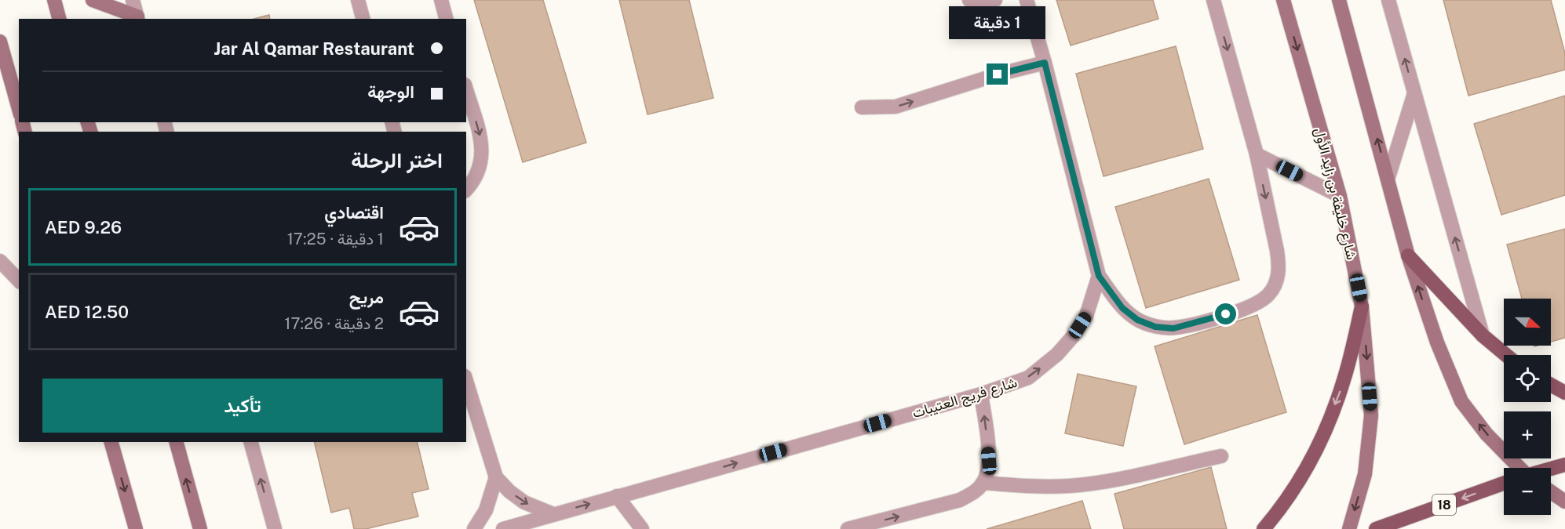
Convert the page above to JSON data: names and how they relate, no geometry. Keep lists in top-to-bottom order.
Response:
{
  "streets": {
    "main road": ["18"],
    "street": ["شارع خليفة بن زايد الأول"],
    "lane": ["شارع فريج العتيبات"]
  },
  "north": "right",
  "page": {
    "bubble": "1 دقيقة",
    "banner": ["Jar Al Qamar Restaurant", "الوجهة"],
    "heading": "اختر الرحلة",
    "list": [
      {
        "name": "اقتصادي",
        "note": "1 دقيقة · 17:25",
        "value": "AED 9.26"
      },
      {
        "name": "مريح",
        "note": "2 دقيقة · 17:26",
        "value": "AED 12.50"
      }
    ],
    "map_buttons": ["+", "−"],
    "buttons": "تأكيد"
  }
}
